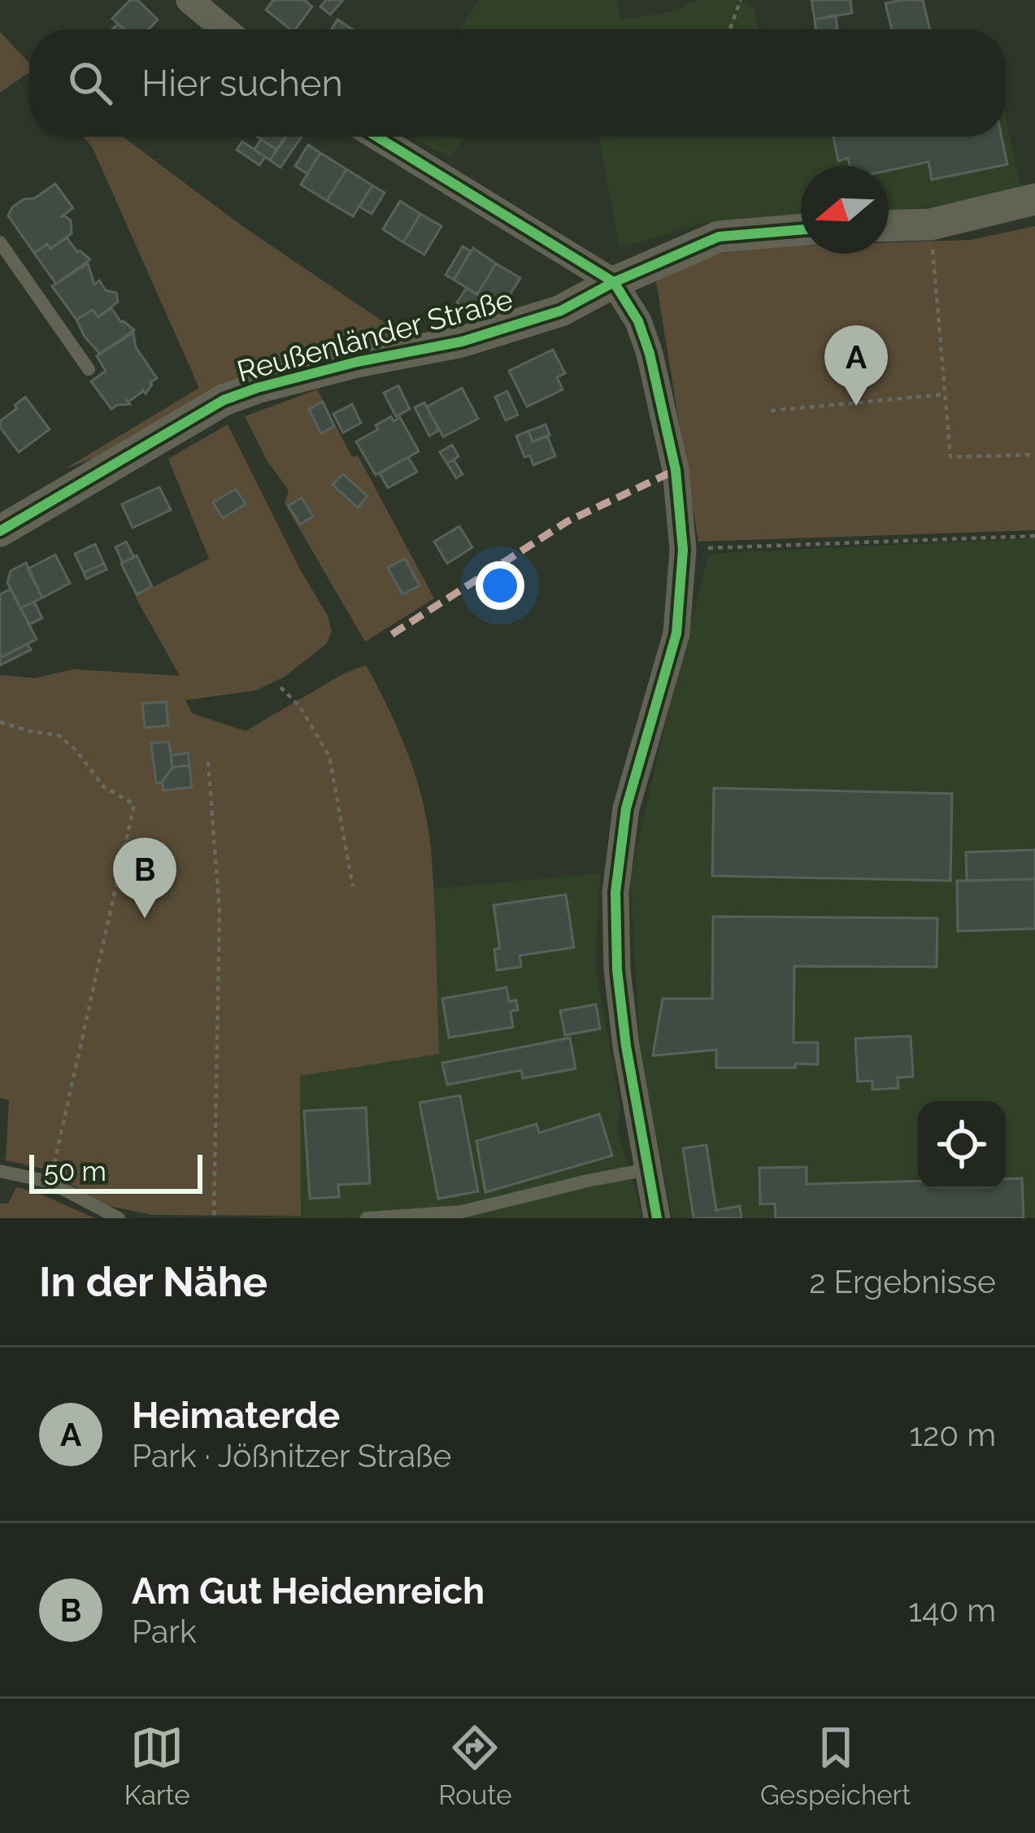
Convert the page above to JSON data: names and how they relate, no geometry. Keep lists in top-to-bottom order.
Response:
{
  "streets": {
    "street": ["Reußenländer Straße"]
  },
  "scale_bar": "50 m",
  "north": "left",
  "page": {
    "search": "Hier suchen",
    "pins": ["A", "B"],
    "scale": "50 m",
    "heading": ["In der Nähe", "2 Ergebnisse"],
    "list": [
      {
        "mark": "A",
        "name": "Heimaterde",
        "note": "Park · Jößnitzer Straße",
        "value": "120 m"
      },
      {
        "mark": "B",
        "name": "Am Gut Heidenreich",
        "note": "Park",
        "value": "140 m"
      }
    ],
    "nav": ["Karte", "Route", "Gespeichert"]
  }
}
